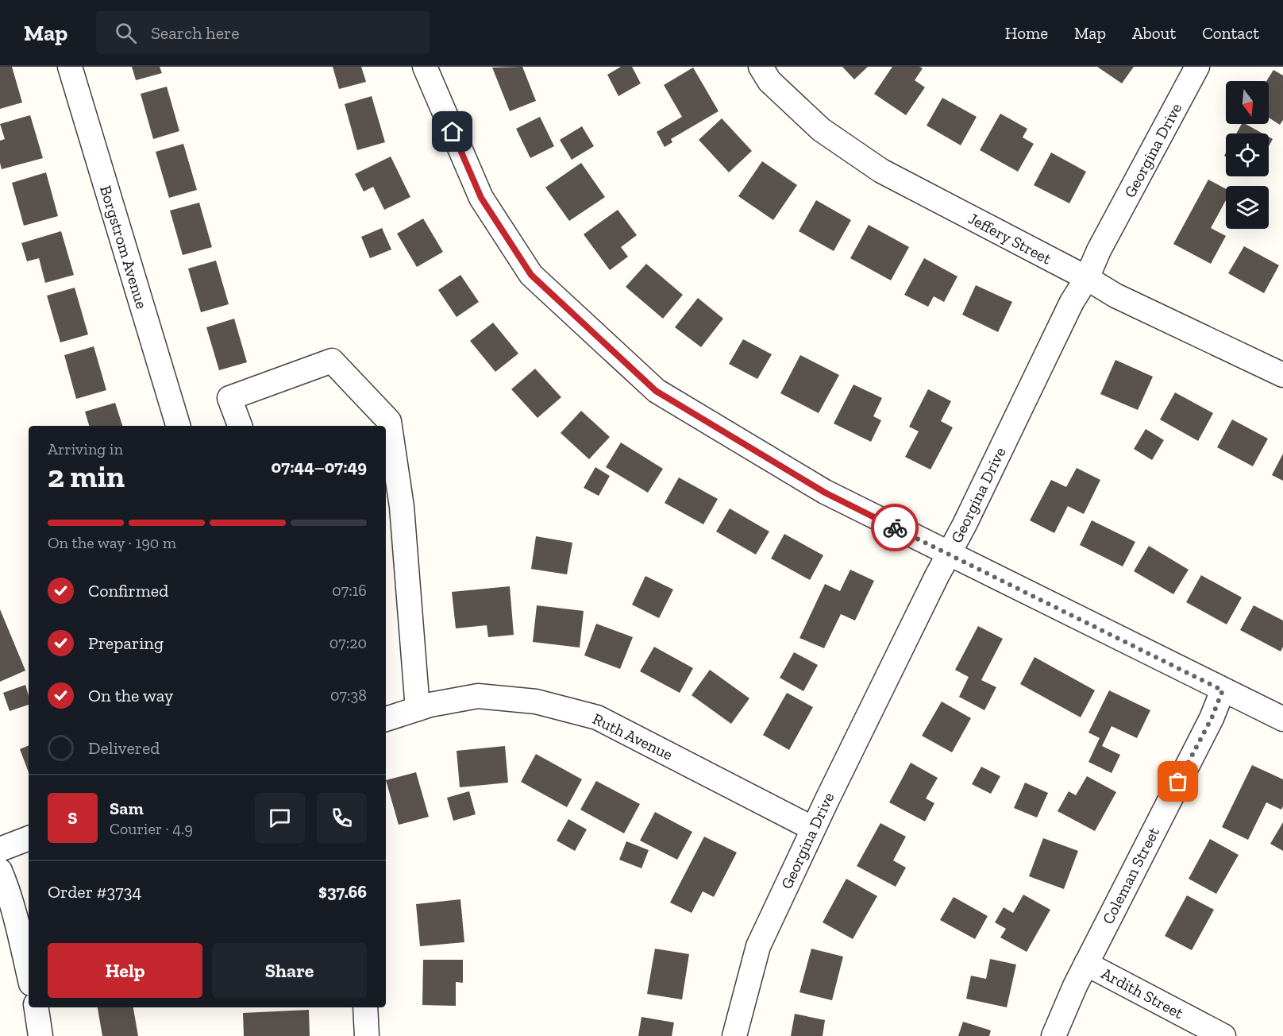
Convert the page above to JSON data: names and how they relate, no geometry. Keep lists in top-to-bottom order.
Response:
{
  "streets": {
    "street": [
      "Georgina Drive",
      "Jeffery Street",
      "Borgstrom Avenue",
      "Ruth Avenue",
      "Coleman Street",
      "Ardith Street"
    ]
  },
  "crossings": [
    ["Georgina Drive", "Jeffery Street"],
    ["Georgina Drive", "Ruth Avenue"],
    ["Coleman Street", "Ardith Street"]
  ],
  "north": "bottom",
  "page": {
    "header": "Map",
    "search": "Search here",
    "nav": [
      "Home",
      "Map",
      "About",
      "Contact"
    ],
    "heading": ["2 min", "Arriving in", "07:44–07:49"],
    "panel": [
      "Sam",
      "Courier · 4.9",
      "Order #3734",
      "$37.66"
    ],
    "bar": "On the way · 190 m",
    "list": [
      ["Confirmed", "07:16"],
      ["Preparing", "07:20"],
      ["On the way", "07:38"],
      "Delivered"
    ],
    "round": "S",
    "buttons": ["Help", "Share"]
  }
}
